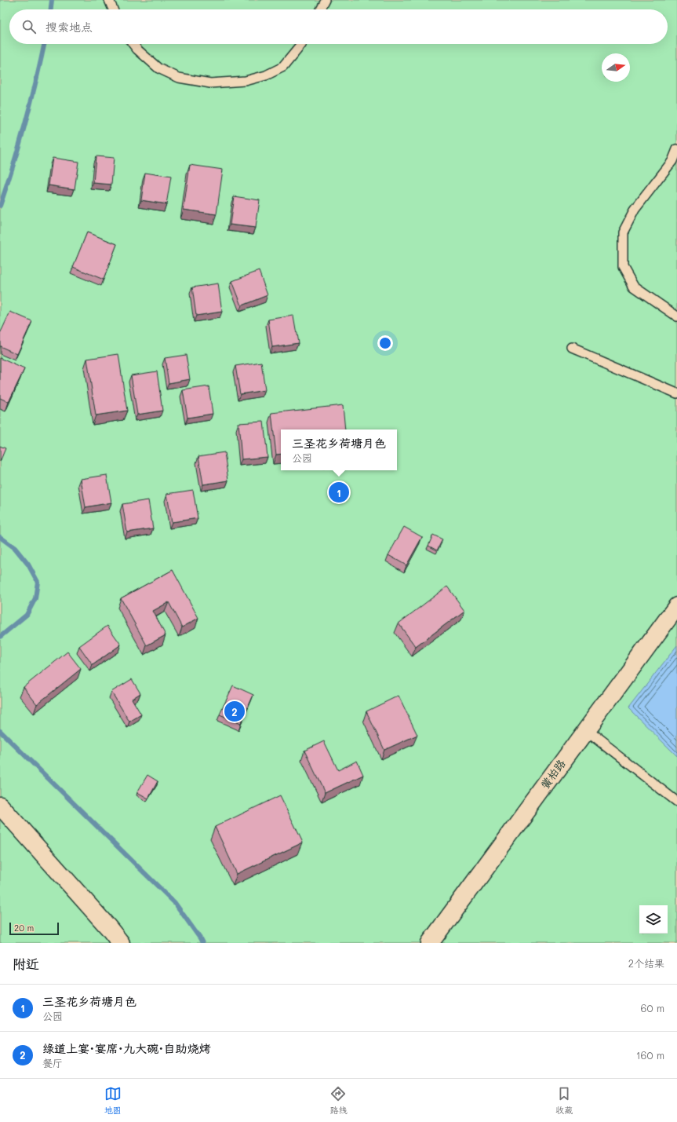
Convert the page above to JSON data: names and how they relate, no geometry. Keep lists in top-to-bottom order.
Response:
{
  "streets": {
    "street": ["黉柏路"]
  },
  "scale_bar": "20 m",
  "north": "right",
  "page": {
    "search": "搜索地点",
    "popup": ["三圣花乡荷塘月色", "公园"],
    "pins": ["1", "2"],
    "scale": "20 m",
    "heading": ["附近", "2个结果"],
    "list": [
      {
        "mark": "1",
        "name": "三圣花乡荷塘月色",
        "note": "公园",
        "value": "60 m"
      },
      {
        "mark": "2",
        "name": "绿道上宴·宴席·九大碗·自助烧烤",
        "note": "餐厅",
        "value": "160 m"
      }
    ],
    "nav": ["地图", "路线", "收藏"]
  }
}
